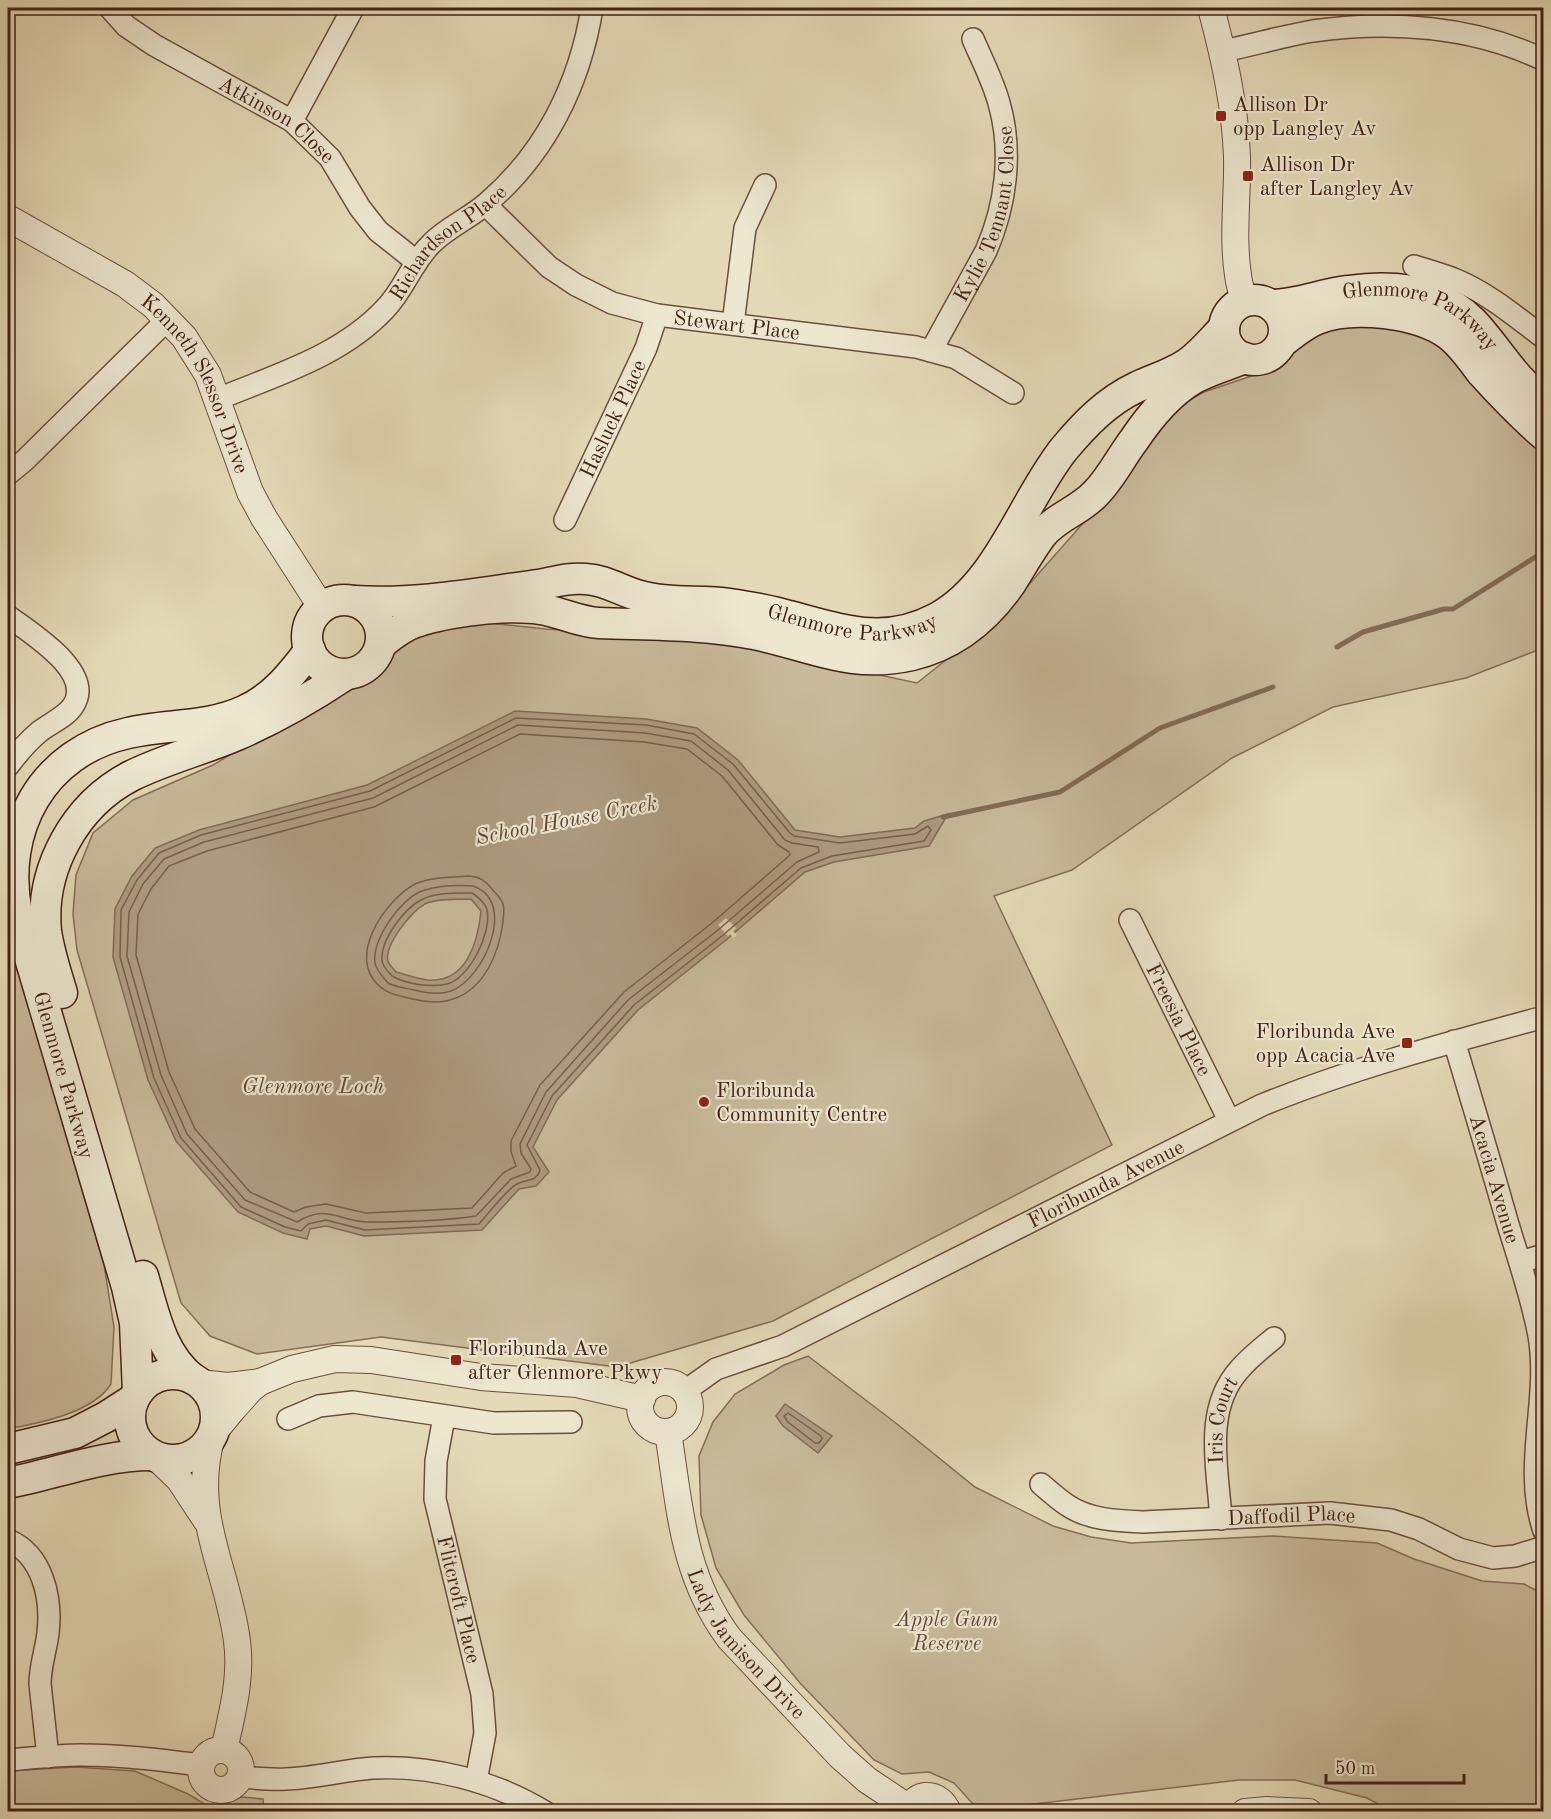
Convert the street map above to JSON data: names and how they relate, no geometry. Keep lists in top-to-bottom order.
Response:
{
  "streets": {
    "main road": ["Glenmore Parkway"],
    "street": [
      "Atkinson Close",
      "Kylie Tennant Close",
      "Richardson Place",
      "Stewart Place",
      "Kenneth Slessor Drive",
      "Hasluck Place",
      "Freesia Place",
      "Acacia Avenue",
      "Floribunda Avenue",
      "Iris Court",
      "Daffodil Place",
      "Flitcroft Place",
      "Lady Jamison Drive"
    ]
  },
  "crossings": [
    ["Atkinson Close", "Richardson Place"],
    ["Kylie Tennant Close", "Stewart Place"],
    ["Richardson Place", "Stewart Place"],
    ["Richardson Place", "Kenneth Slessor Drive"],
    ["Stewart Place", "Hasluck Place"],
    ["Glenmore Parkway", "Kenneth Slessor Drive"],
    ["Freesia Place", "Floribunda Avenue"],
    ["Acacia Avenue", "Floribunda Avenue"],
    ["Floribunda Avenue", "Lady Jamison Drive"],
    ["Iris Court", "Daffodil Place"]
  ],
  "water": ["School House Creek", "Glenmore Loch"],
  "parks": ["Apple Gum Reserve"],
  "places": {
    "transit": [
      "Allison Dr opp Langley Av",
      "Allison Dr after Langley Av",
      "Floribunda Ave opp Acacia Ave",
      "Floribunda Ave after Glenmore Pkwy"
    ],
    "other": ["Floribunda Community Centre"]
  },
  "scale_bar": "50 m"
}
